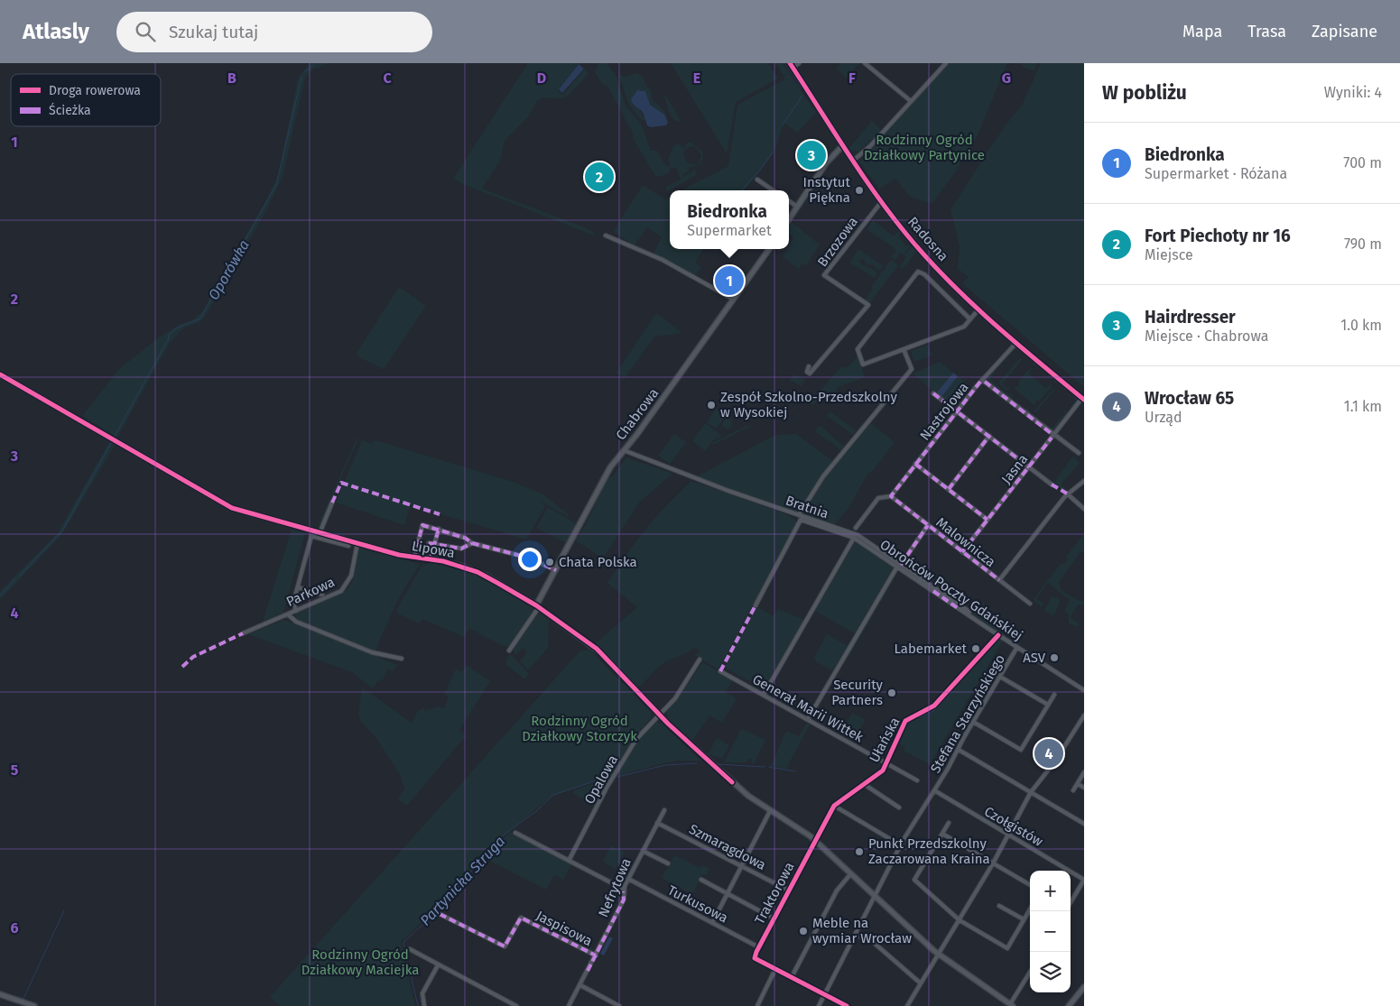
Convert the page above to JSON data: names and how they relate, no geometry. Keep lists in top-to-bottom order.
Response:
{
  "streets": {
    "street": [
      "Radosna",
      "Brzozowa",
      "Nastrojowa",
      "Chabrowa",
      "Jasna",
      "Bratnia",
      "Malownicza",
      "Lipowa",
      "Obrońców Poczty Gdańskiej",
      "Parkowa",
      "Generał Marii Wittek",
      "Stefana Starzyńskiego",
      "Ułańska",
      "Opalowa",
      "Czołgistów",
      "Szmaragdowa",
      "Nefrytowa",
      "Traktorowa",
      "Turkusowa",
      "Jaspisowa"
    ]
  },
  "crossings": [
    ["Radosna", "Brzozowa"],
    ["Radosna", "Nastrojowa"],
    ["Radosna", "Jasna"],
    ["Nastrojowa", "Malownicza"],
    ["Chabrowa", "Bratnia"],
    ["Chabrowa", "Lipowa"],
    ["Jasna", "Malownicza"],
    ["Bratnia", "Obrońców Poczty Gdańskiej"],
    ["Lipowa", "Parkowa"],
    ["Lipowa", "Stefana Starzyńskiego"],
    ["Lipowa", "Ułańska"],
    ["Lipowa", "Opalowa"],
    ["Lipowa", "Traktorowa"],
    ["Obrońców Poczty Gdańskiej", "Stefana Starzyńskiego"],
    ["Obrońców Poczty Gdańskiej", "Ułańska"],
    ["Generał Marii Wittek", "Ułańska"],
    ["Stefana Starzyńskiego", "Czołgistów"],
    ["Ułańska", "Traktorowa"],
    ["Szmaragdowa", "Nefrytowa"],
    ["Szmaragdowa", "Traktorowa"],
    ["Nefrytowa", "Turkusowa"],
    ["Nefrytowa", "Jaspisowa"],
    ["Traktorowa", "Turkusowa"]
  ],
  "water": ["Oporówka", "Partynicka Struga"],
  "parks": ["Rodzinny Ogród Działkowy Partynice", "Rodzinny Ogród Działkowy Storczyk", "Rodzinny Ogród Działkowy Maciejka"],
  "places": [
    "Instytut Piękna",
    "Zespół Szkolno-Przedszkolny w Wysokiej",
    "Chata Polska",
    "Labemarket",
    "ASV",
    "Security Partners",
    "Punkt Przedszkolny Zaczarowana Kraina",
    "Meble na wymiar Wrocław"
  ],
  "legend": ["Droga rowerowa", "Ścieżka"],
  "page": {
    "header": "Atlasly",
    "search": "Szukaj tutaj",
    "nav": ["Mapa", "Trasa", "Zapisane"],
    "heading": ["W pobliżu", "Wyniki: 4"],
    "list": [
      {
        "mark": "1",
        "name": "Biedronka",
        "note": "Supermarket · Różana",
        "value": "700 m"
      },
      {
        "mark": "2",
        "name": "Fort Piechoty nr 16",
        "note": "Miejsce",
        "value": "790 m"
      },
      {
        "mark": "3",
        "name": "Hairdresser",
        "note": "Miejsce · Chabrowa",
        "value": "1.0 km"
      },
      {
        "mark": "4",
        "name": "Wrocław 65",
        "note": "Urząd",
        "value": "1.1 km"
      }
    ],
    "pins": [
      "3",
      "2",
      "1",
      "4"
    ],
    "popup": ["Biedronka", "Supermarket"],
    "map_buttons": ["+", "−"]
  },
  "grid": {
    "columns": [
      "B",
      "C",
      "D",
      "E",
      "F",
      "G"
    ],
    "rows": [
      "1",
      "2",
      "3",
      "4",
      "5",
      "6"
    ]
  }
}
